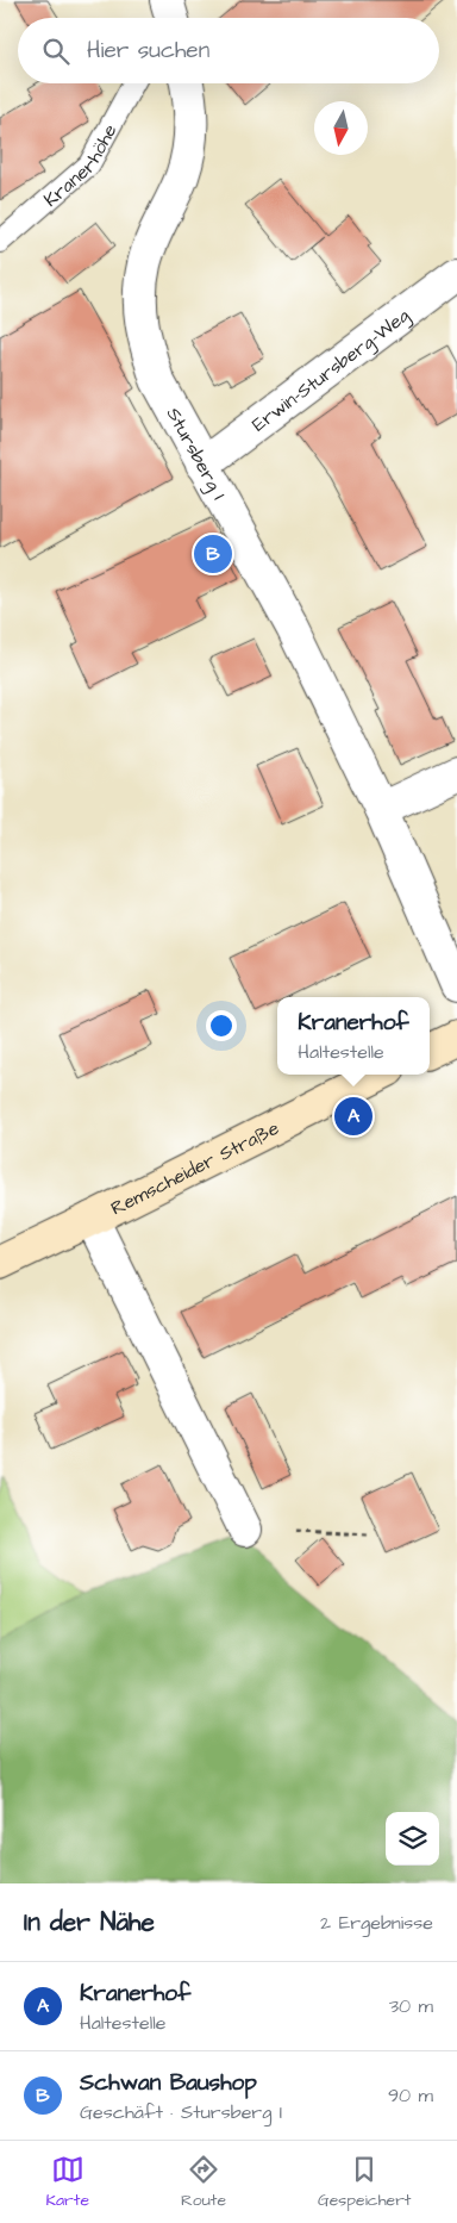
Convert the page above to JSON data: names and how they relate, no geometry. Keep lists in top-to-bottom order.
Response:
{
  "streets": {
    "main road": ["Remscheider Straße"],
    "street": ["Erwin-Stursberg-Weg", "Stursberg I"],
    "lane": ["Kranerhöhe"]
  },
  "crossings": [
    ["Erwin-Stursberg-Weg", "Stursberg I"]
  ],
  "north": "bottom",
  "page": {
    "search": "Hier suchen",
    "pins": ["B", "A"],
    "popup": ["Kranerhof", "Haltestelle"],
    "heading": ["In der Nähe", "2 Ergebnisse"],
    "list": [
      {
        "mark": "A",
        "name": "Kranerhof",
        "note": "Haltestelle",
        "value": "30 m"
      },
      {
        "mark": "B",
        "name": "Schwan Baushop",
        "note": "Geschäft · Stursberg I",
        "value": "90 m"
      }
    ],
    "nav": ["Karte", "Route", "Gespeichert"]
  }
}
